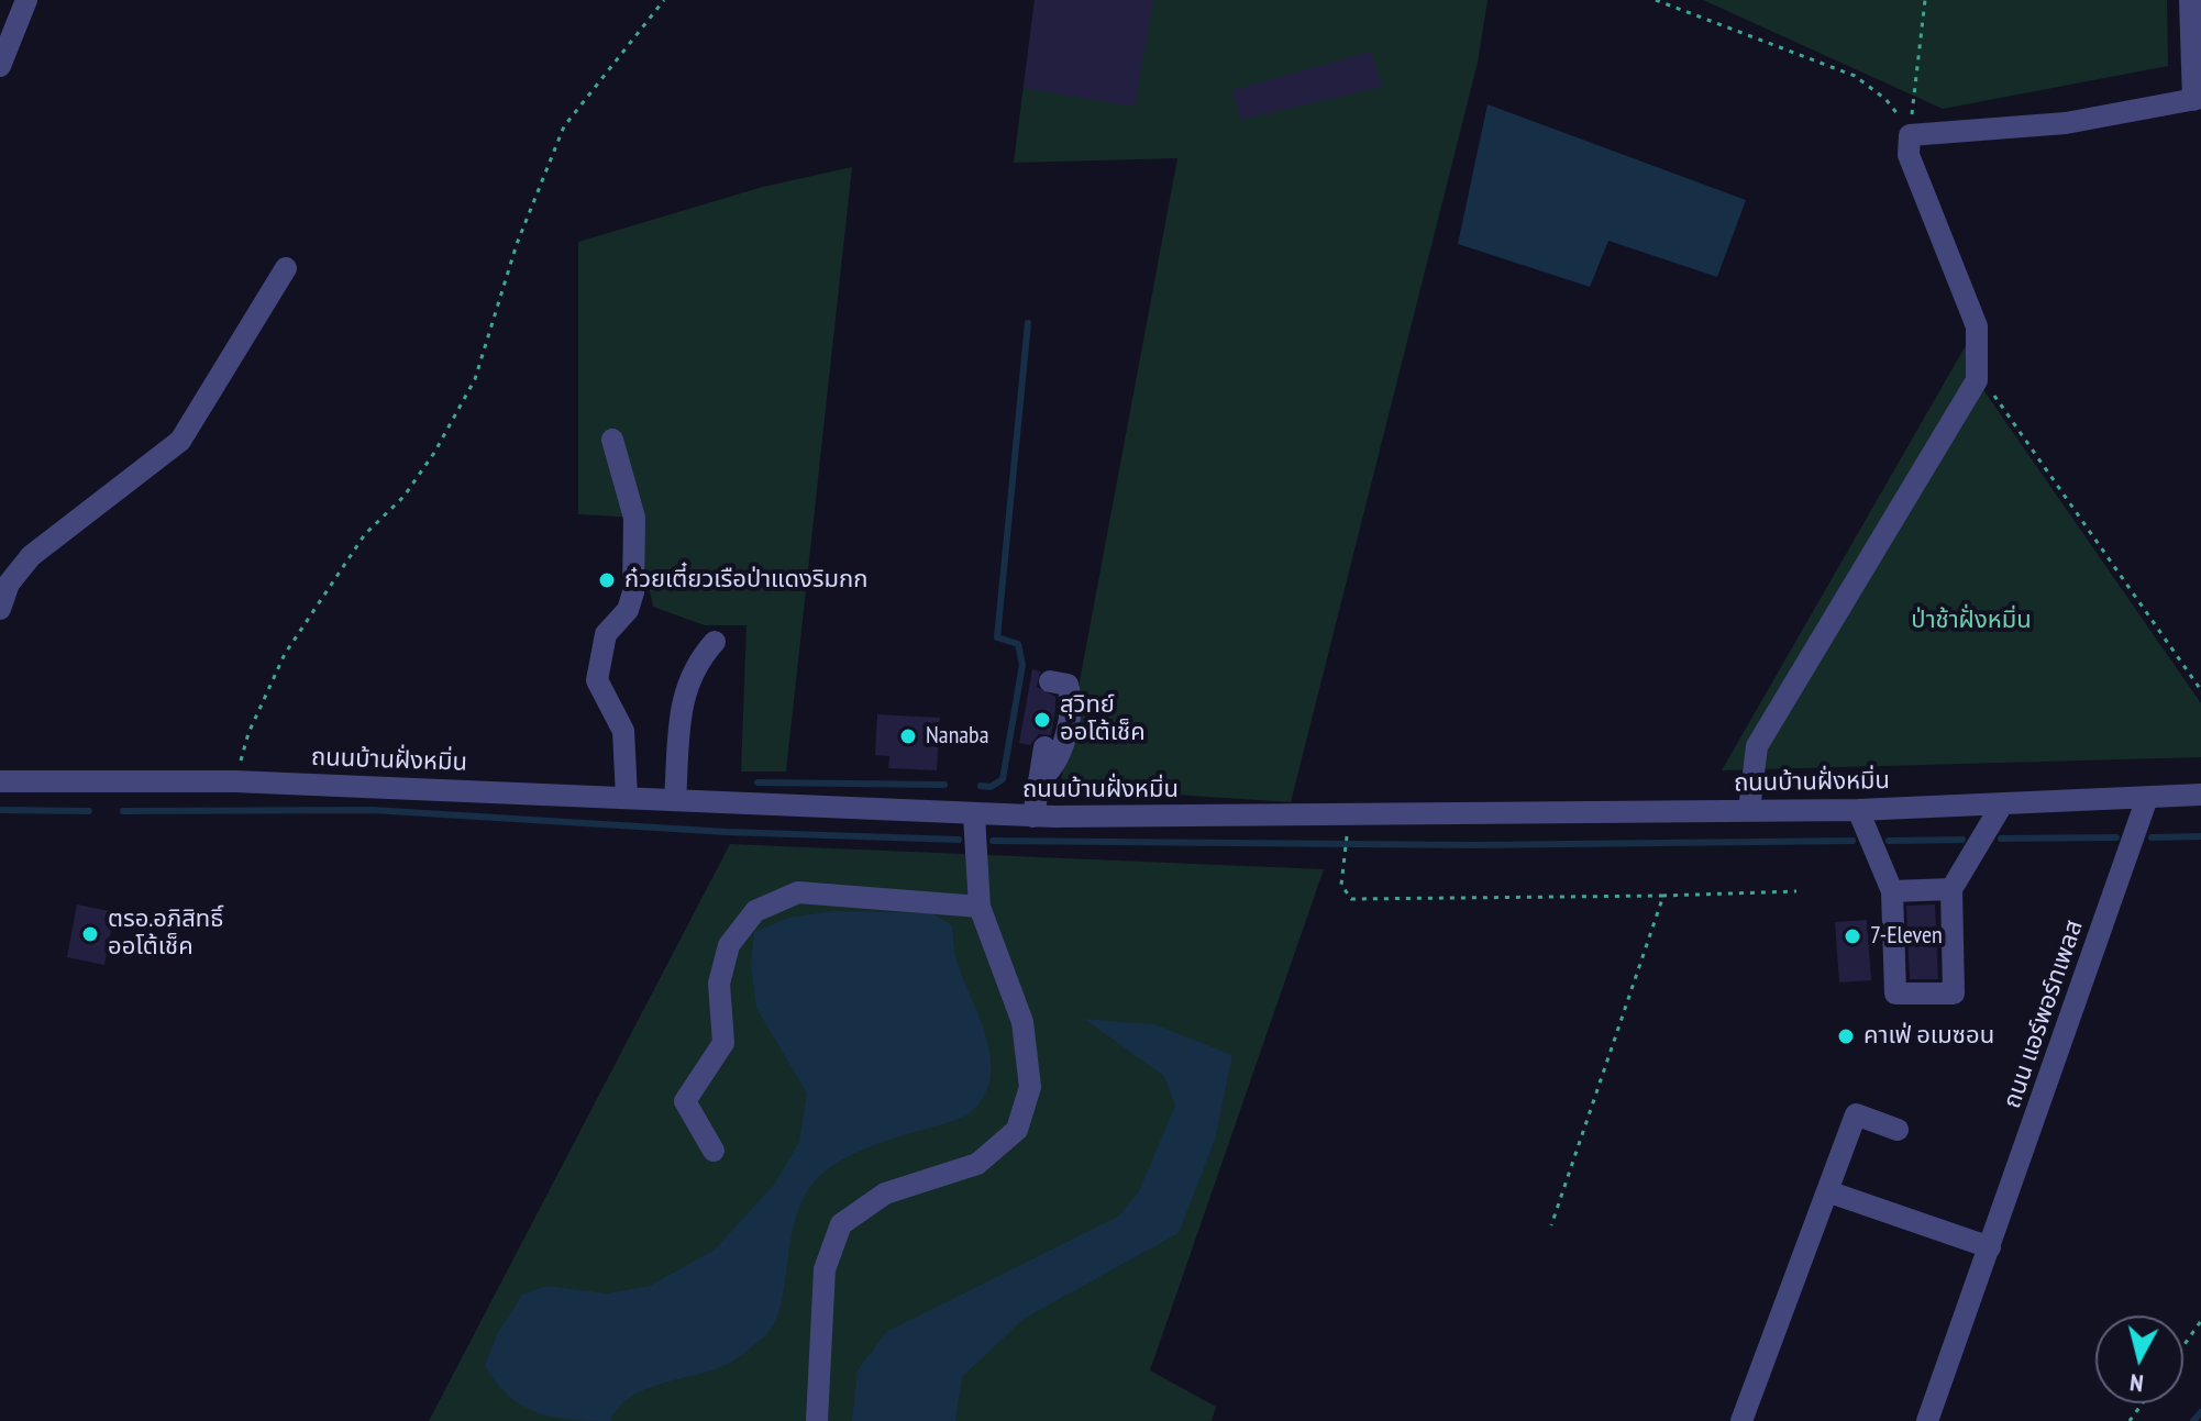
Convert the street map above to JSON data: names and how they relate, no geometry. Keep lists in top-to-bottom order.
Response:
{
  "streets": {
    "street": ["ถนนบ้านฝั่งหมิ่น", "ถนน แอร์พอร์ทเพลส"]
  },
  "crossings": [
    ["ถนนบ้านฝั่งหมิ่น", "ถนน แอร์พอร์ทเพลส"]
  ],
  "parks": ["ป่าช้าฝั่งหมิ่น"],
  "places": [
    "ก๋วยเตี๋ยวเรือป่าแดงริมกก",
    "สุวิทย์ ออโต้เช็ค",
    "Nanaba",
    "ตรอ.อภิสิทธิ์ ออโต้เช็ค",
    "7-Eleven",
    "คาเฟ่ อเมซอน"
  ],
  "north": "bottom"
}
